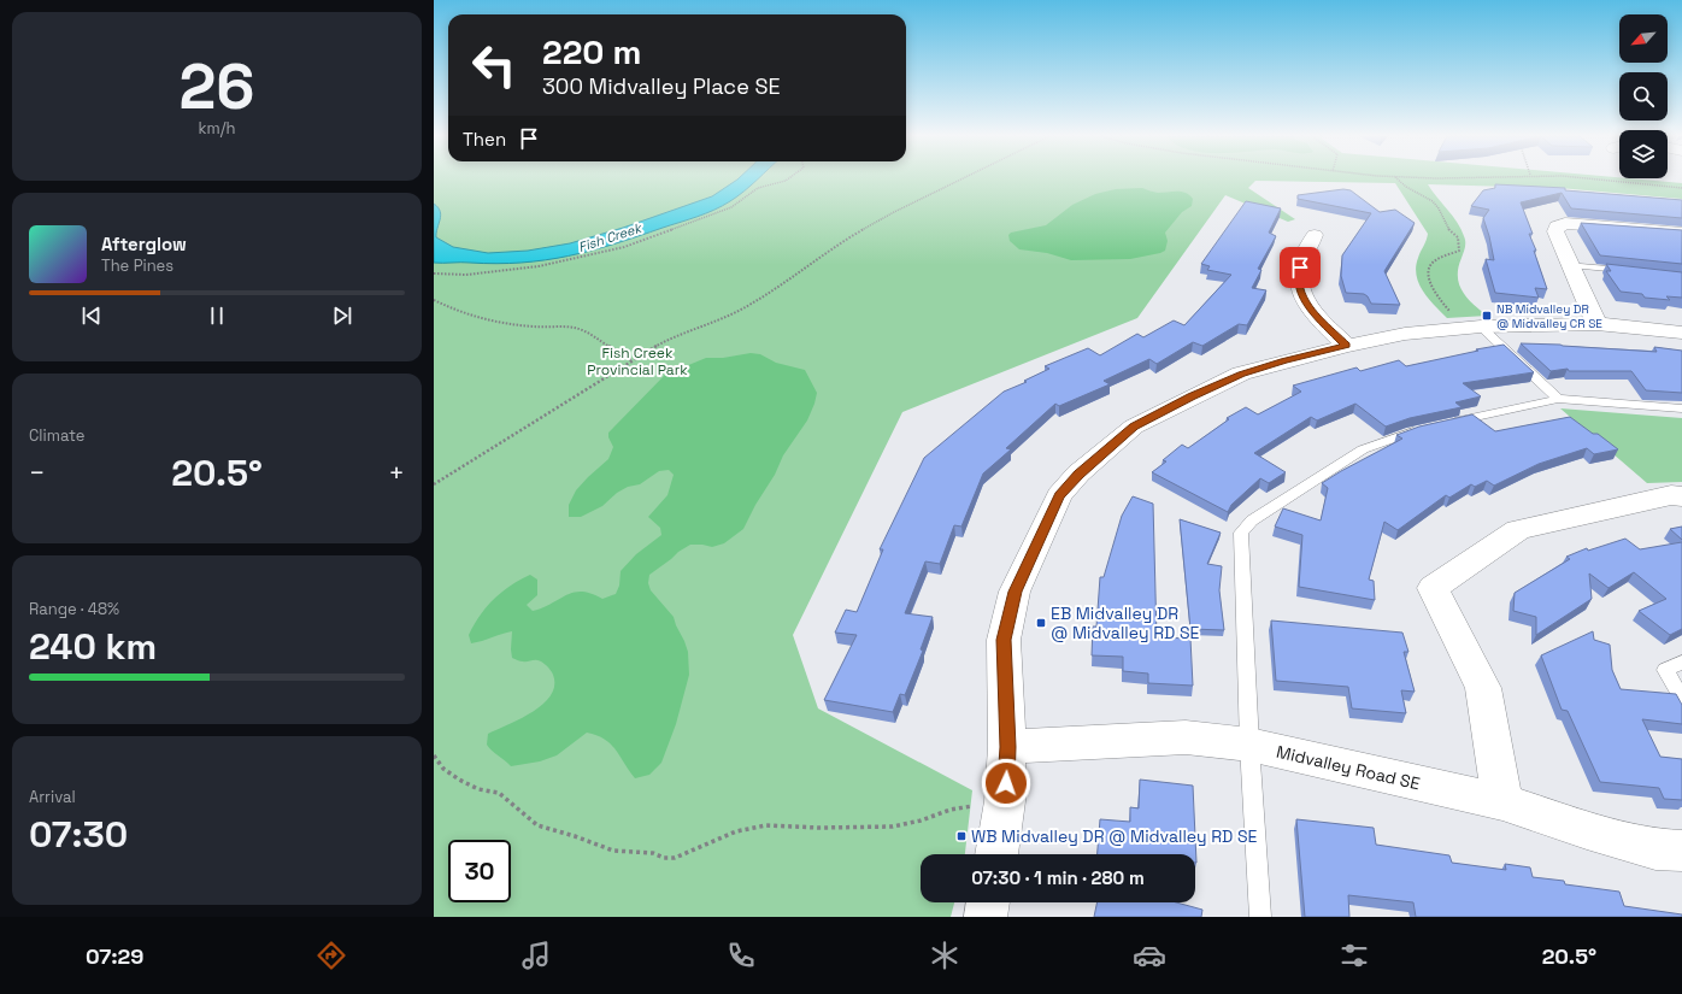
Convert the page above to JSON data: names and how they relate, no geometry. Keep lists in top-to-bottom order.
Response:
{
  "streets": {
    "street": ["Midvalley Road SE"]
  },
  "water": ["Fish Creek"],
  "parks": ["Fish Creek Provincial Park"],
  "places": {
    "transit": ["NB Midvalley DR @ Midvalley CR SE", "EB Midvalley DR @ Midvalley RD SE", "WB Midvalley DR @ Midvalley RD SE"]
  },
  "north": "bottom left",
  "page": {
    "tile": [
      ["26", "km/h"],
      "Climate",
      ["Range · 48%", "240 km"],
      ["Arrival", "07:30"]
    ],
    "turn": ["220 m", "300 Midvalley Place SE"],
    "then": "Then",
    "song": ["Afterglow", "The Pines"],
    "heat": ["−", "20.5°", "+"],
    "limit": "30",
    "trip": "07:30 · 1 min · 280 m",
    "tabs": ["07:29", "20.5°"]
  }
}
